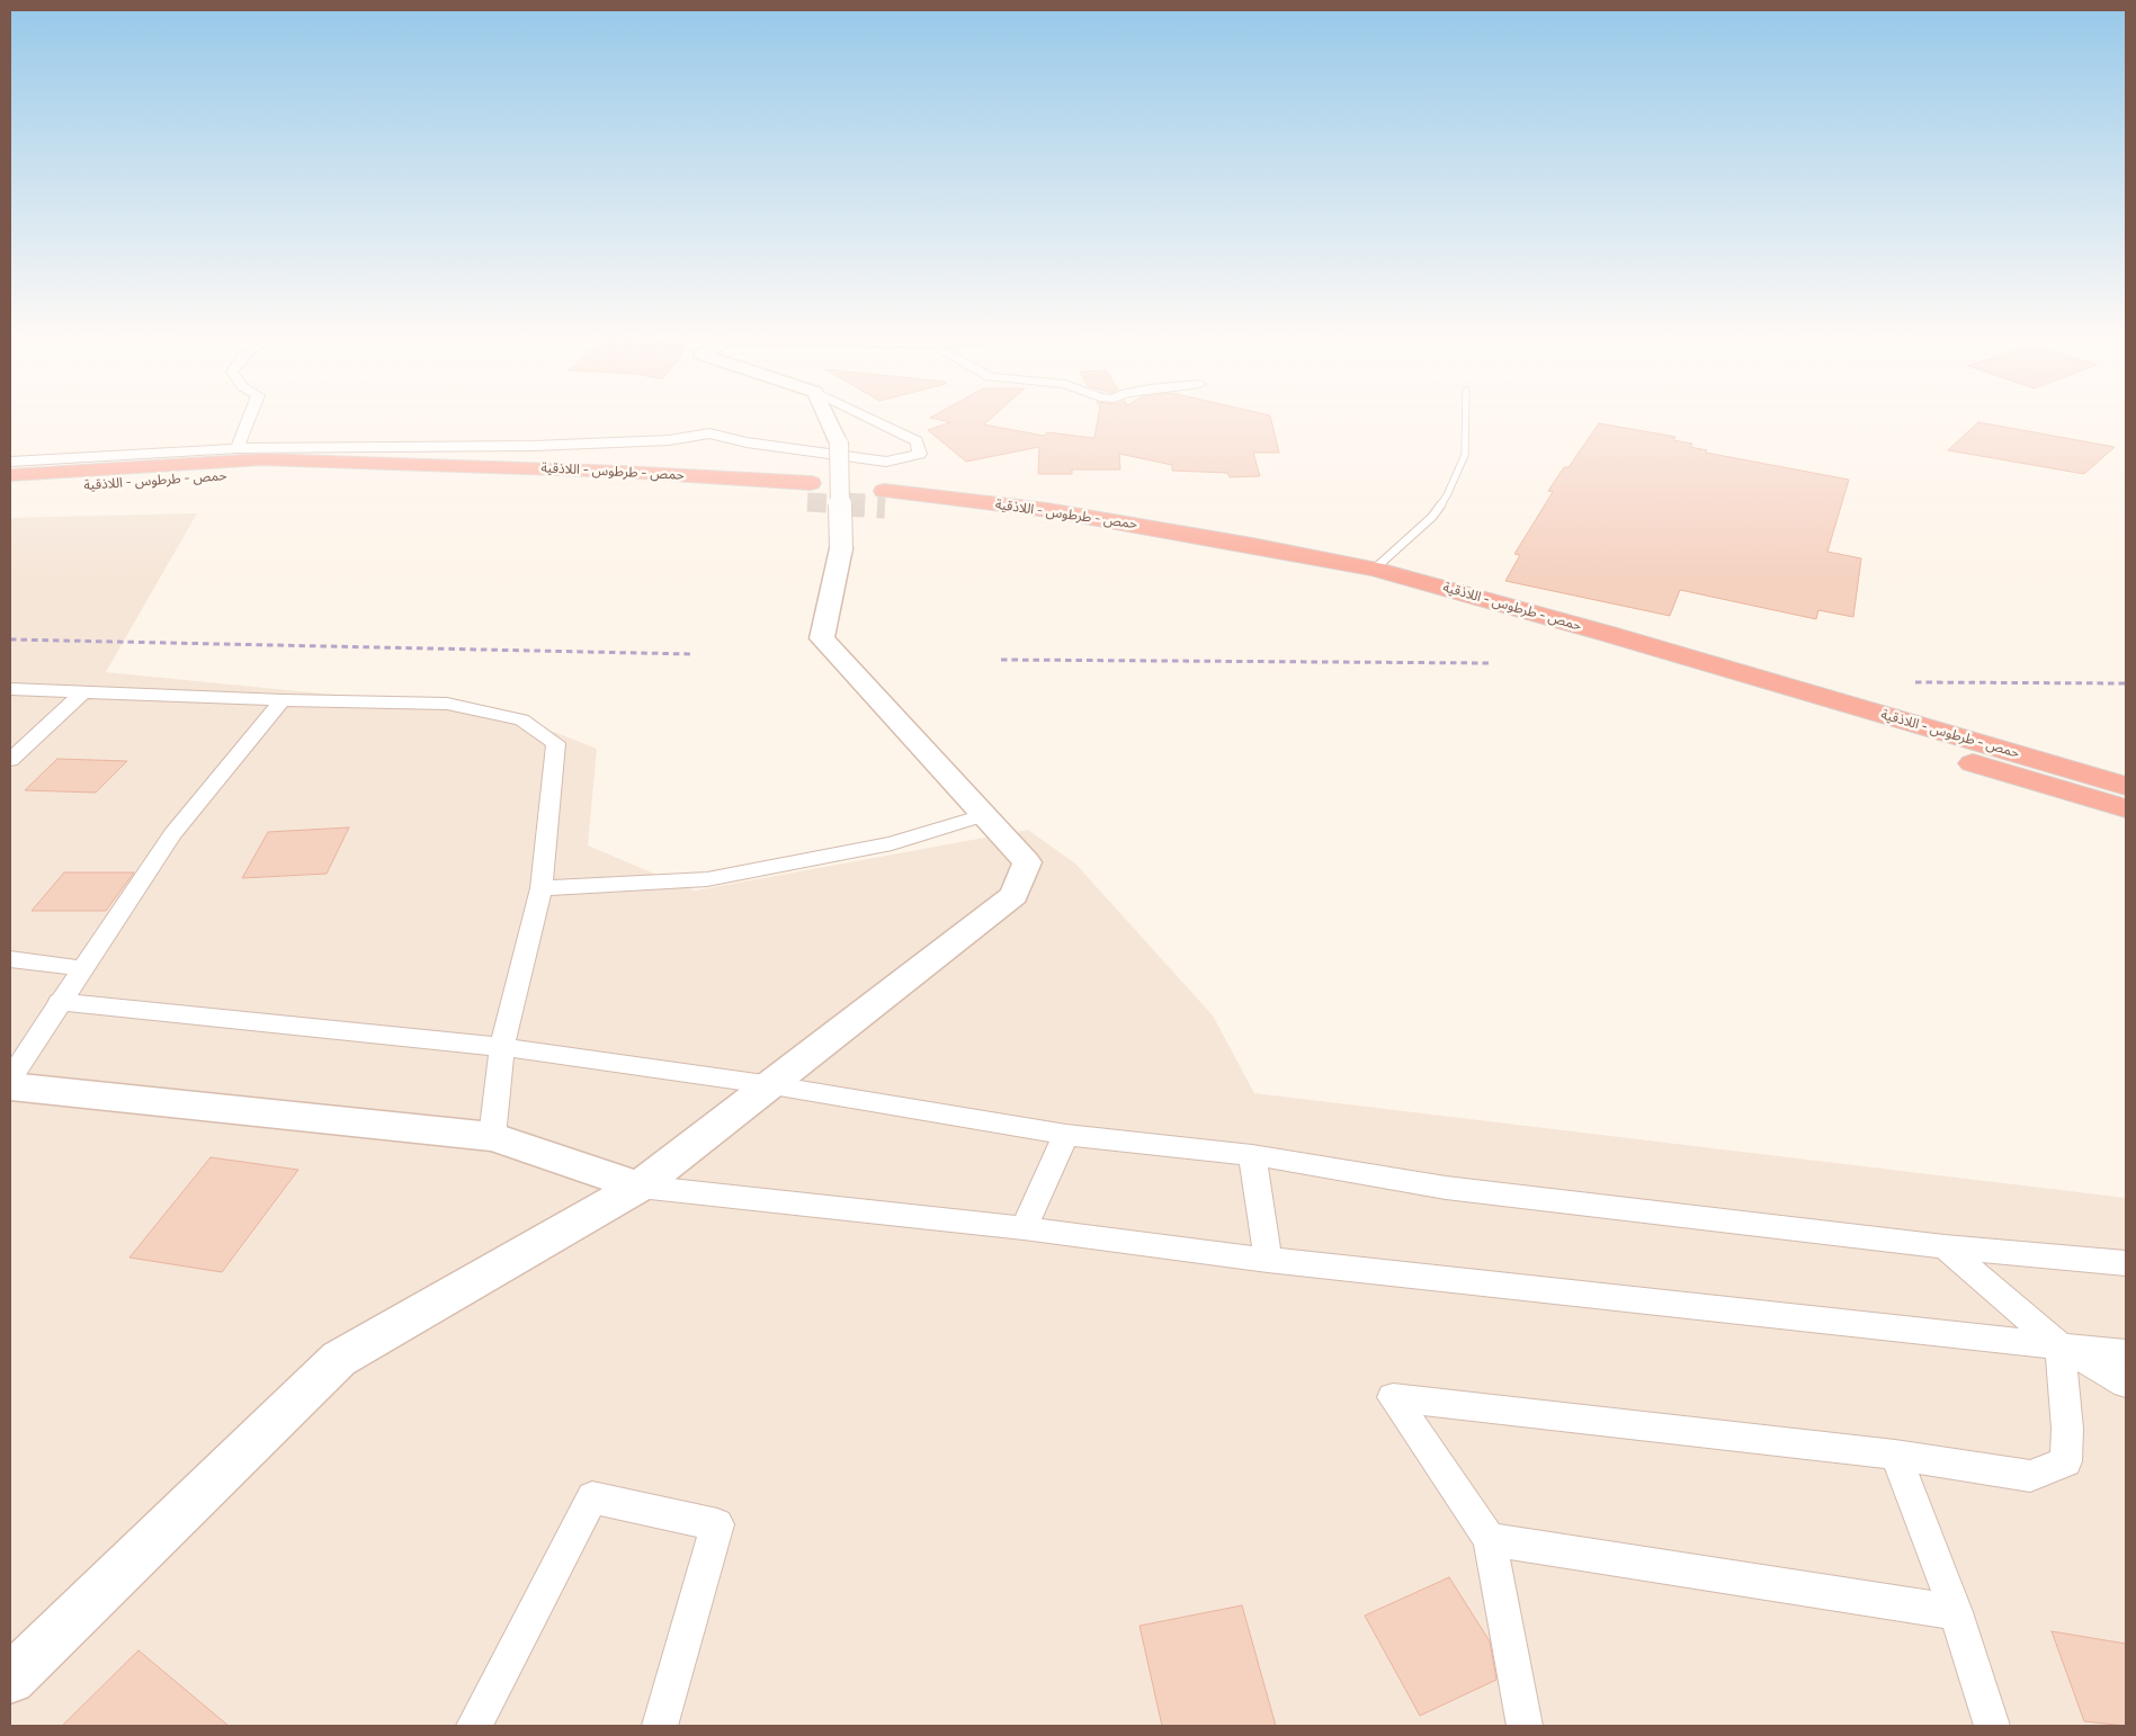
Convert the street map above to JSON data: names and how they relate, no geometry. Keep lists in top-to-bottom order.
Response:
{
  "streets": {
    "highway": ["حمص - طرطوس - اللاذقية"]
  }
}
